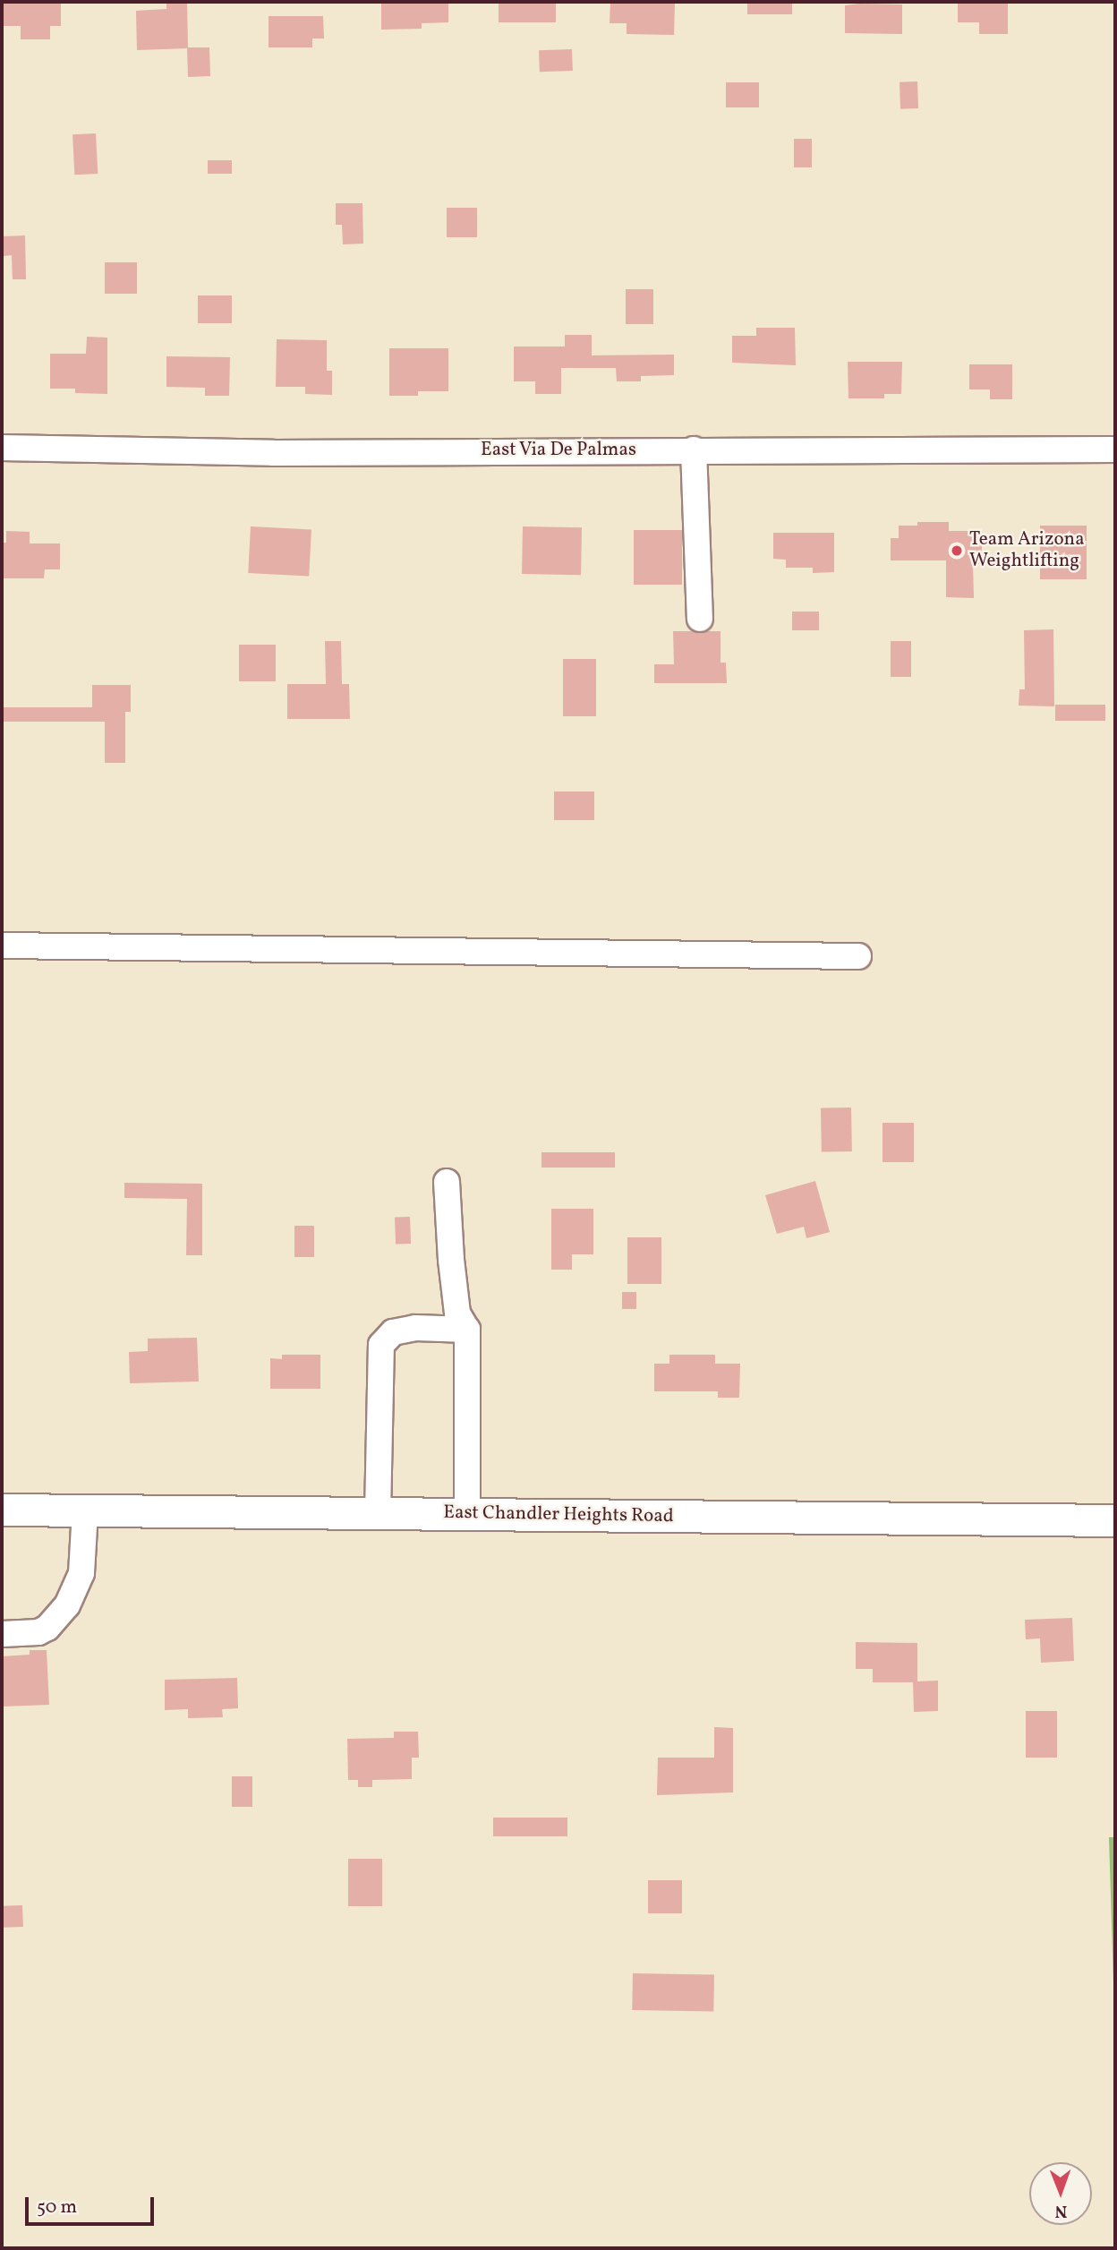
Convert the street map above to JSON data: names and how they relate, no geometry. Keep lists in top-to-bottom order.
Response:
{
  "streets": {
    "main road": ["East Chandler Heights Road"],
    "street": ["East Via De Palmas"]
  },
  "places": ["Team Arizona Weightlifting"],
  "scale_bar": "50 m",
  "north": "bottom"
}
